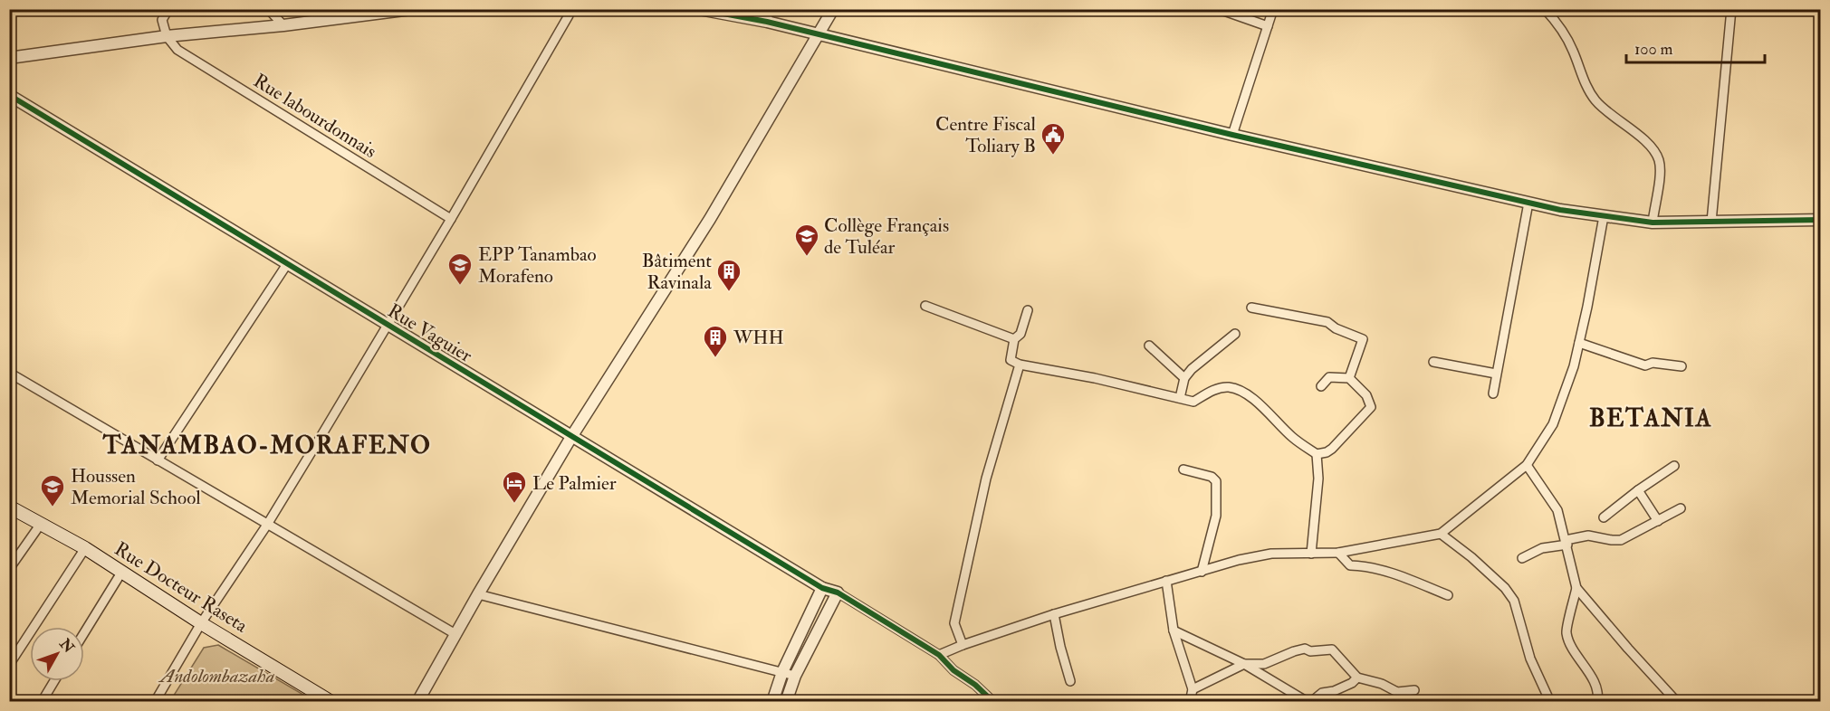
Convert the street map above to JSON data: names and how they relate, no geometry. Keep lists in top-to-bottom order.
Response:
{
  "streets": {
    "main road": ["Rue Docteur Raseta"],
    "street": ["Rue labourdonnais", "Rue Vaguier"]
  },
  "districts": ["BETANIA", "TANAMBAO-MORAFENO"],
  "parks": ["Andolombazaha"],
  "places": {
    "public building": ["Centre Fiscal Toliary B"],
    "school or university": ["Collège Français de Tuléar", "EPP Tanambao Morafeno", "Houssen Memorial School"],
    "building": ["Bâtiment Ravinala", "WHH"],
    "hotel": ["Le Palmier"]
  },
  "scale_bar": "100 m",
  "north": "top right"
}
